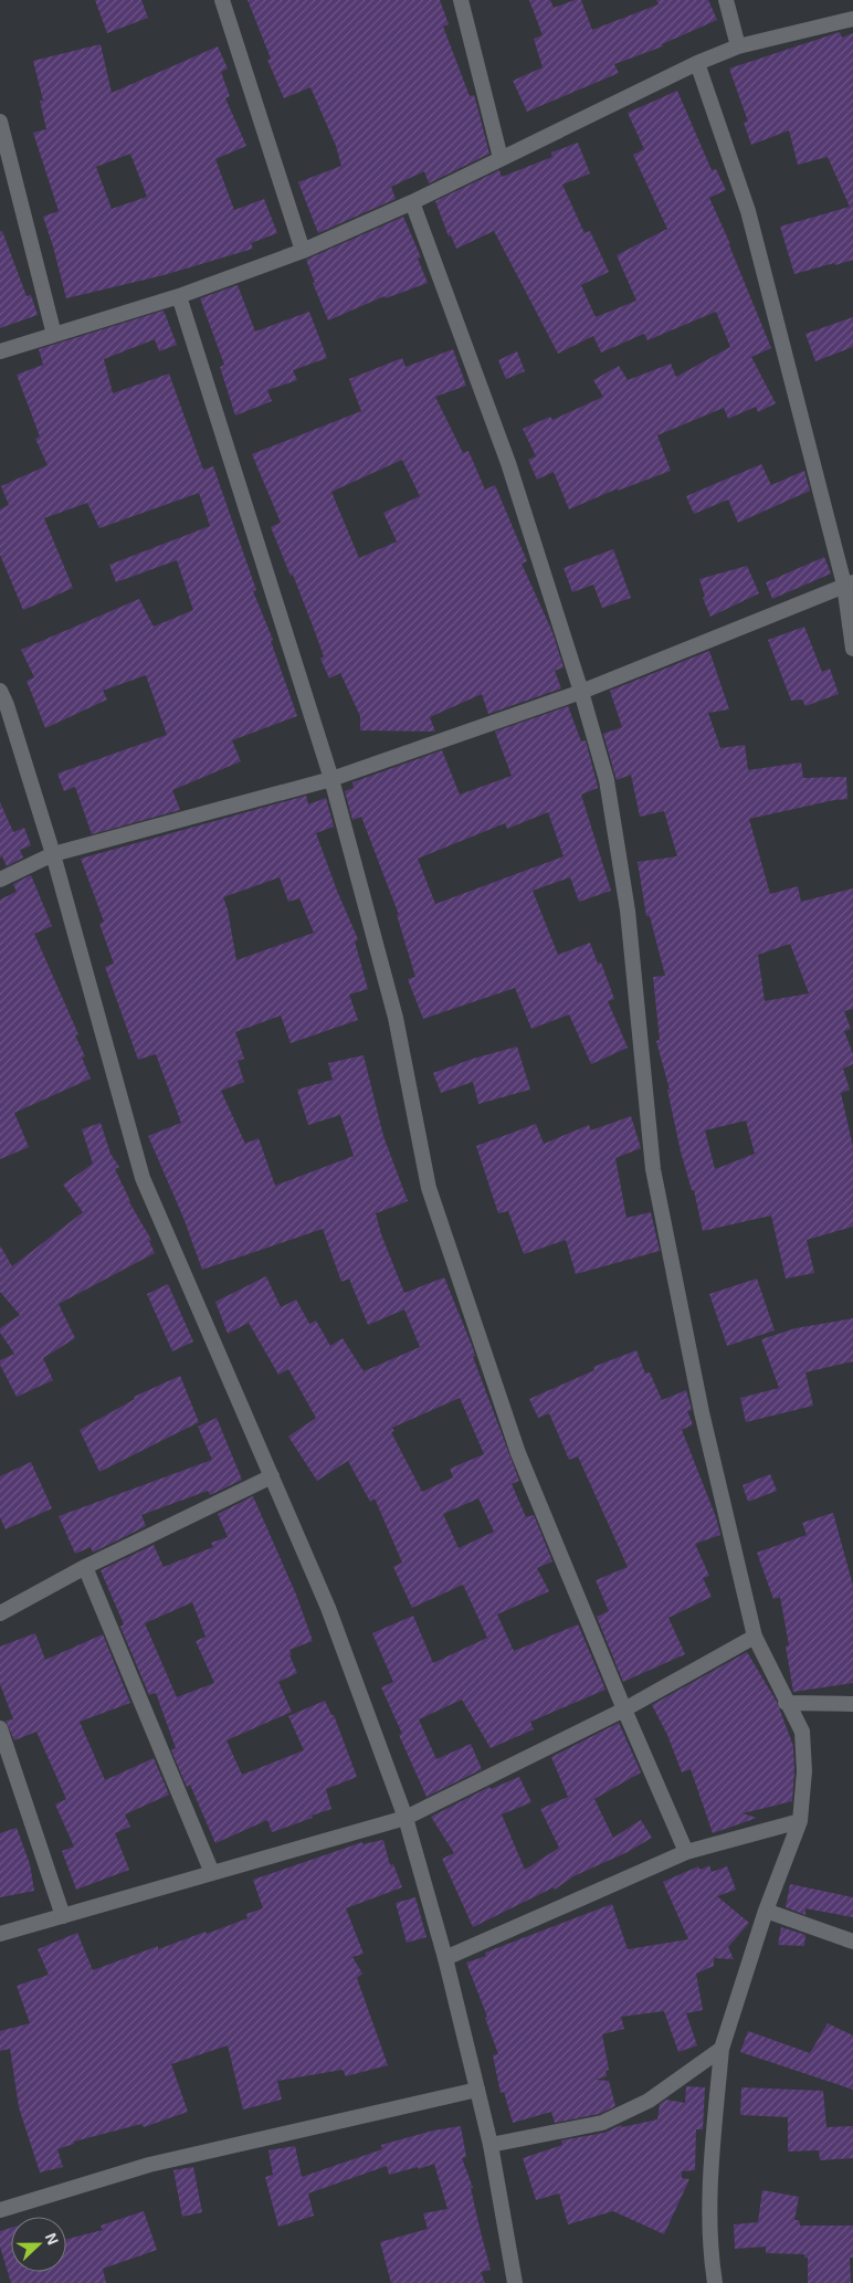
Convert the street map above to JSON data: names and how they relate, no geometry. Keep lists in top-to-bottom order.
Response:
{
  "north": "right"
}
